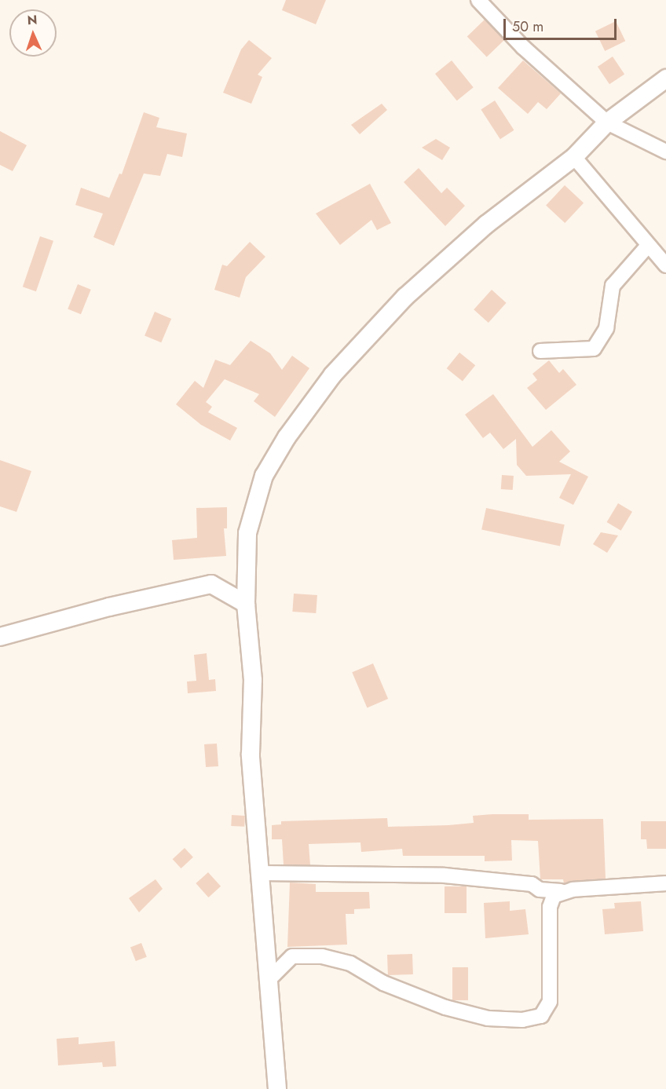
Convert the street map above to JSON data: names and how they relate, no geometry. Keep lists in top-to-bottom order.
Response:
{
  "scale_bar": "50 m",
  "north": "top"
}
